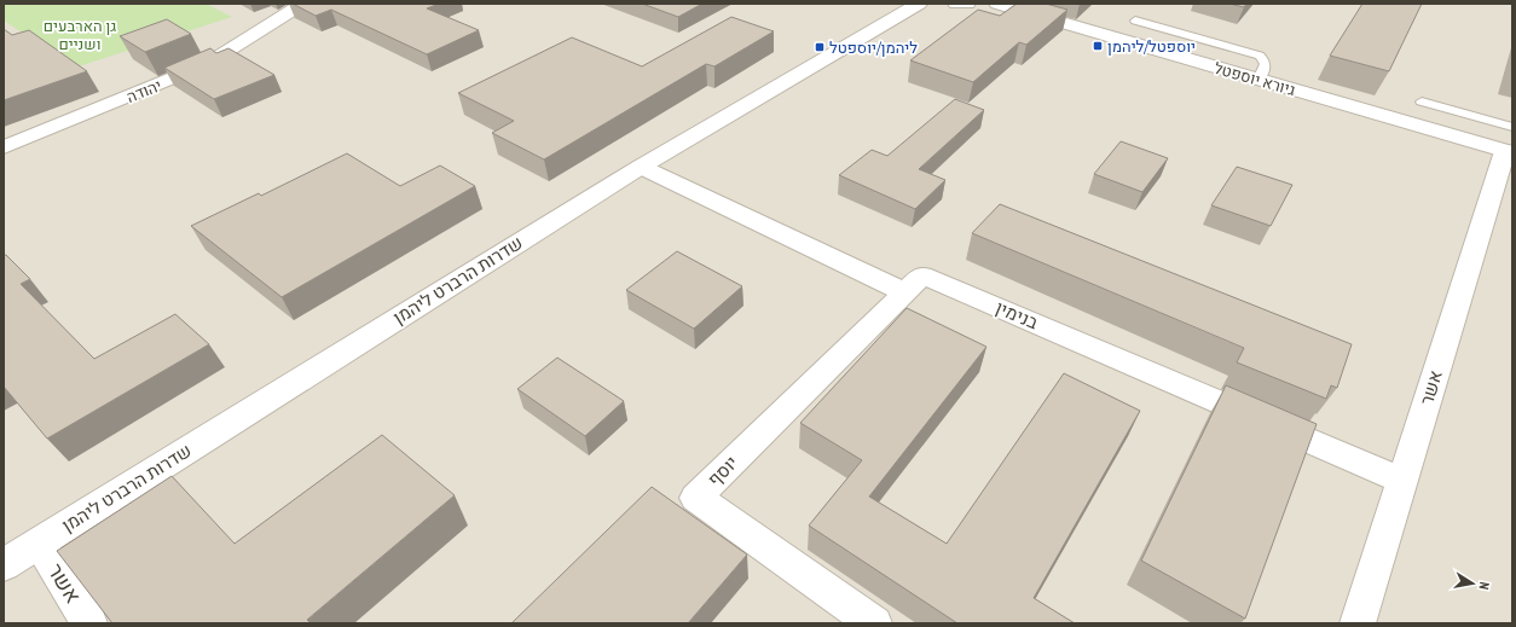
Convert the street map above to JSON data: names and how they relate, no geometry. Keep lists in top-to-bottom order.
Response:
{
  "streets": {
    "street": [
      "גיורא יוספטל",
      "יהודה",
      "שדרות הרברט ליהמן",
      "בנימין",
      "אשר",
      "יוסף"
    ]
  },
  "crossings": [
    ["גיורא יוספטל", "אשר"],
    ["שדרות הרברט ליהמן", "אשר"],
    ["בנימין", "אשר"],
    ["בנימין", "יוסף"]
  ],
  "parks": ["גן הארבעים ושניים"],
  "places": {
    "transit": ["יוספטל/ליהמן", "ליהמן/יוספטל"]
  },
  "north": "right"
}
